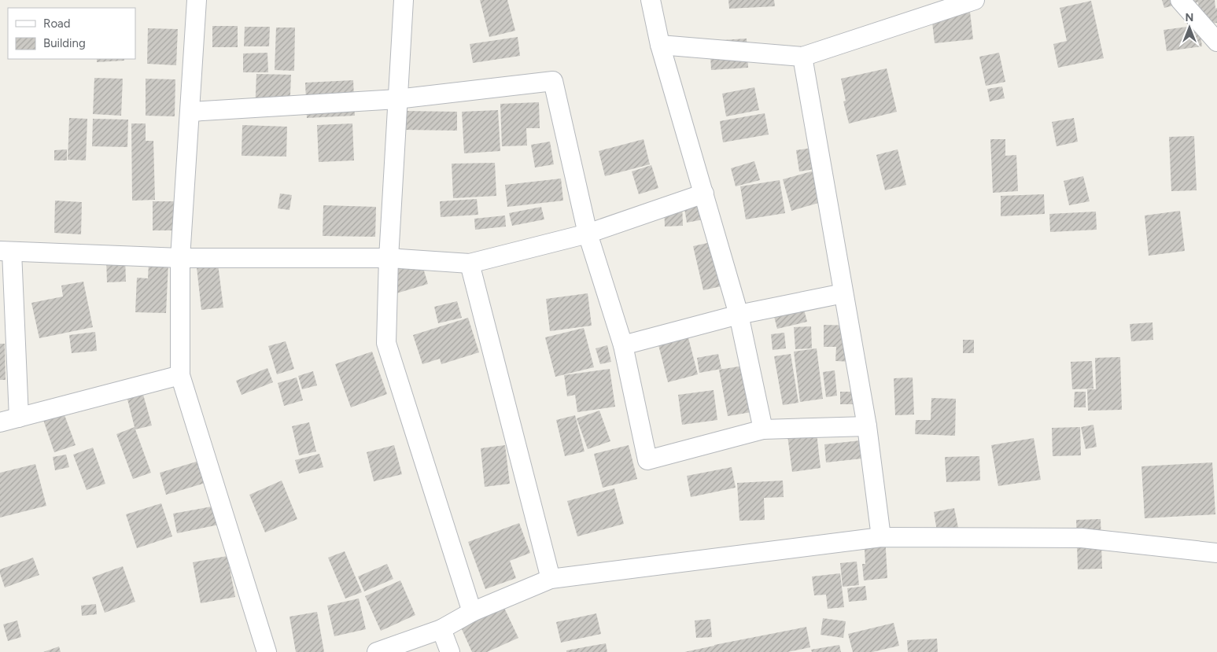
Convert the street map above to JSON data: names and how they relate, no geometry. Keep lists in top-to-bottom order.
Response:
{
  "legend": ["Road", "Building"],
  "north": "top"
}
